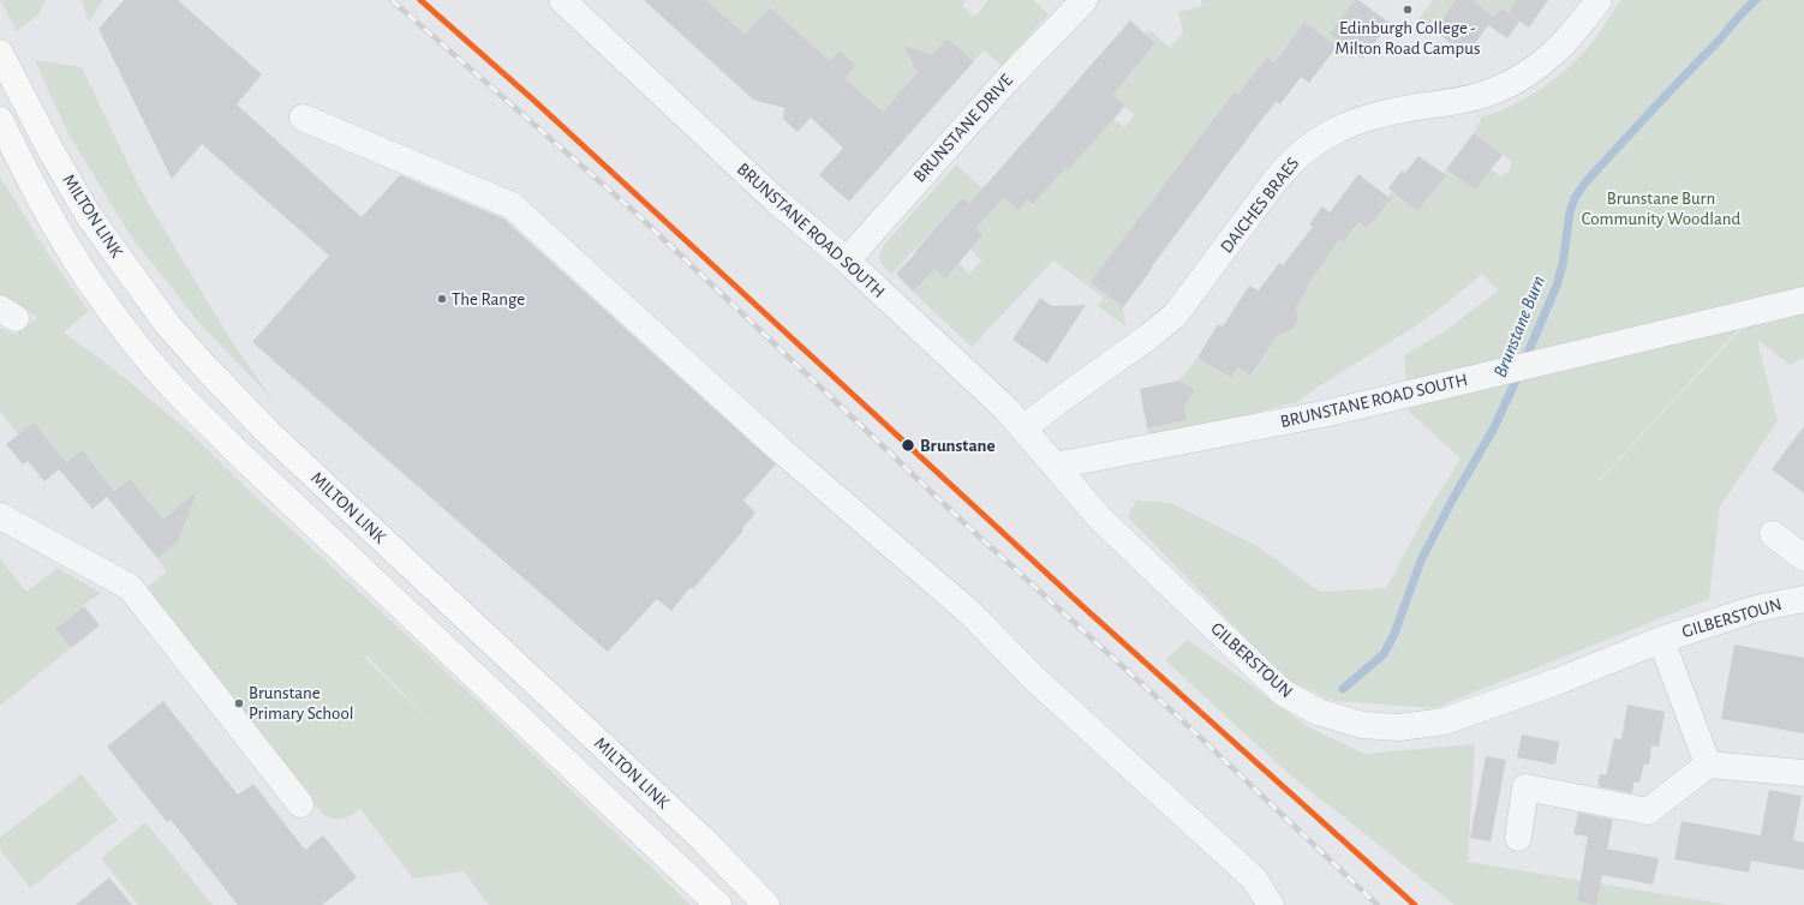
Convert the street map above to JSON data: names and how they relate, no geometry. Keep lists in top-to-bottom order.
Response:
{
  "streets": {
    "main road": ["MILTON LINK"],
    "street": [
      "BRUNSTANE DRIVE",
      "DAICHES BRAES",
      "BRUNSTANE ROAD SOUTH",
      "GILBERSTOUN"
    ]
  },
  "crossings": [
    ["BRUNSTANE DRIVE", "BRUNSTANE ROAD SOUTH"],
    ["DAICHES BRAES", "BRUNSTANE ROAD SOUTH"],
    ["BRUNSTANE ROAD SOUTH", "GILBERSTOUN"]
  ],
  "water": ["Brunstane Burn"],
  "parks": ["Brunstane Burn Community Woodland"],
  "places": [
    "Edinburgh College - Milton Road Campus",
    "The Range",
    "Brunstane",
    "Brunstane Primary School"
  ]
}
